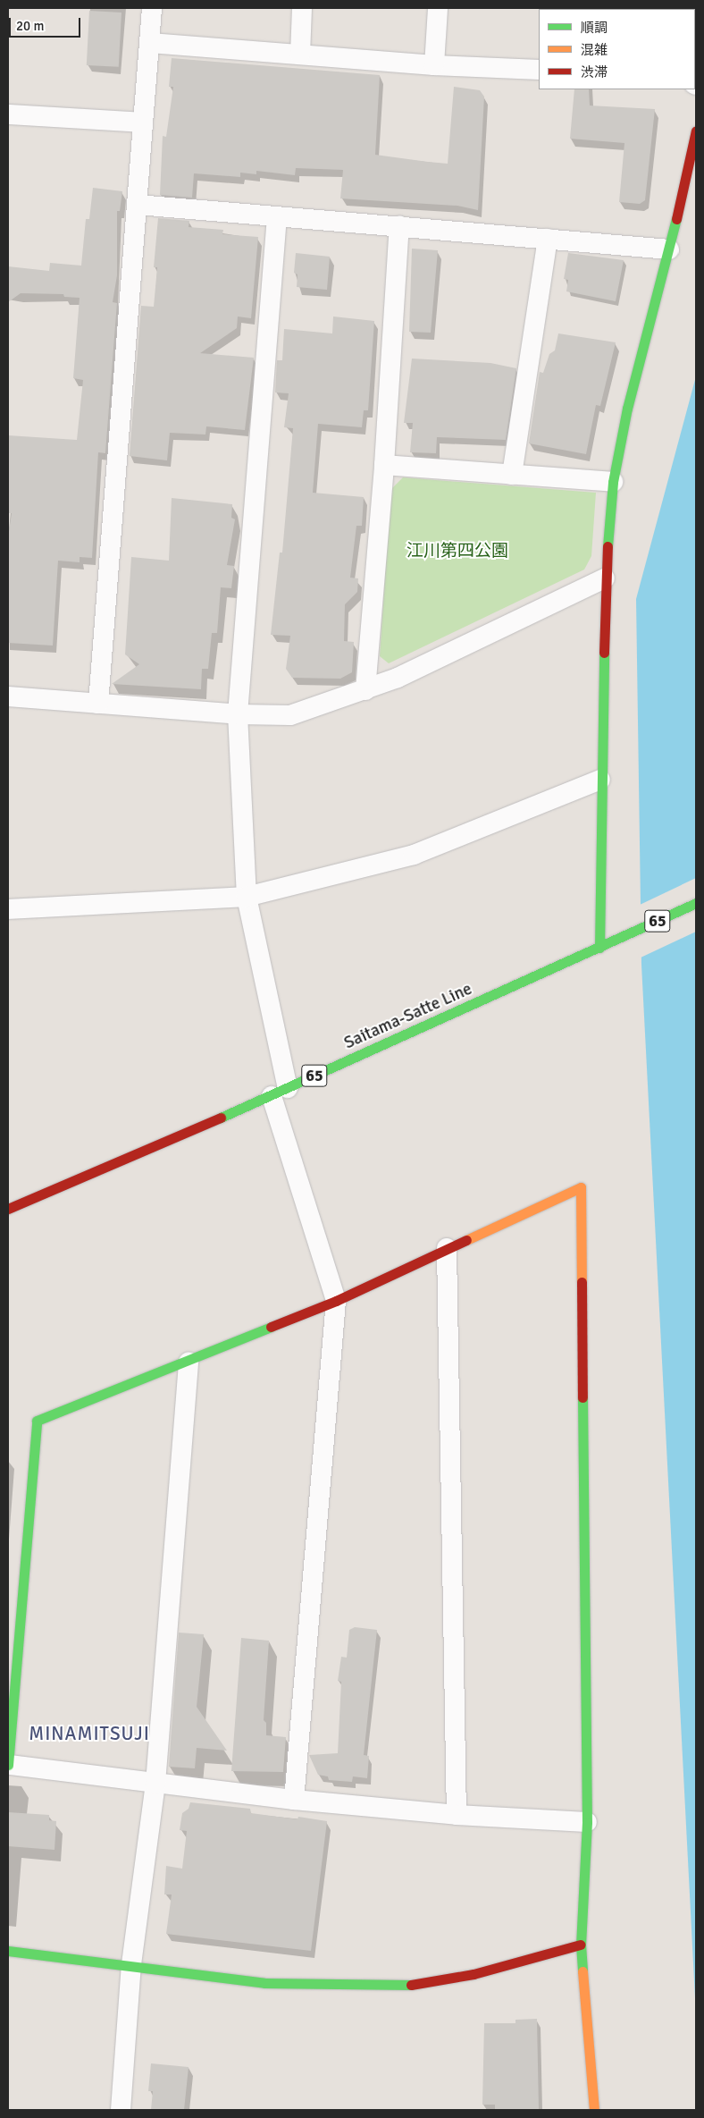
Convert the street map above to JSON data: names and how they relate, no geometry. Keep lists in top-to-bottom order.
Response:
{
  "streets": {
    "street": ["65", "Saitama-Satte Line"]
  },
  "districts": ["MINAMITSUJI"],
  "parks": ["江川第四公園"],
  "legend": ["順調", "混雑", "渋滞"],
  "scale_bar": "20 m"
}
